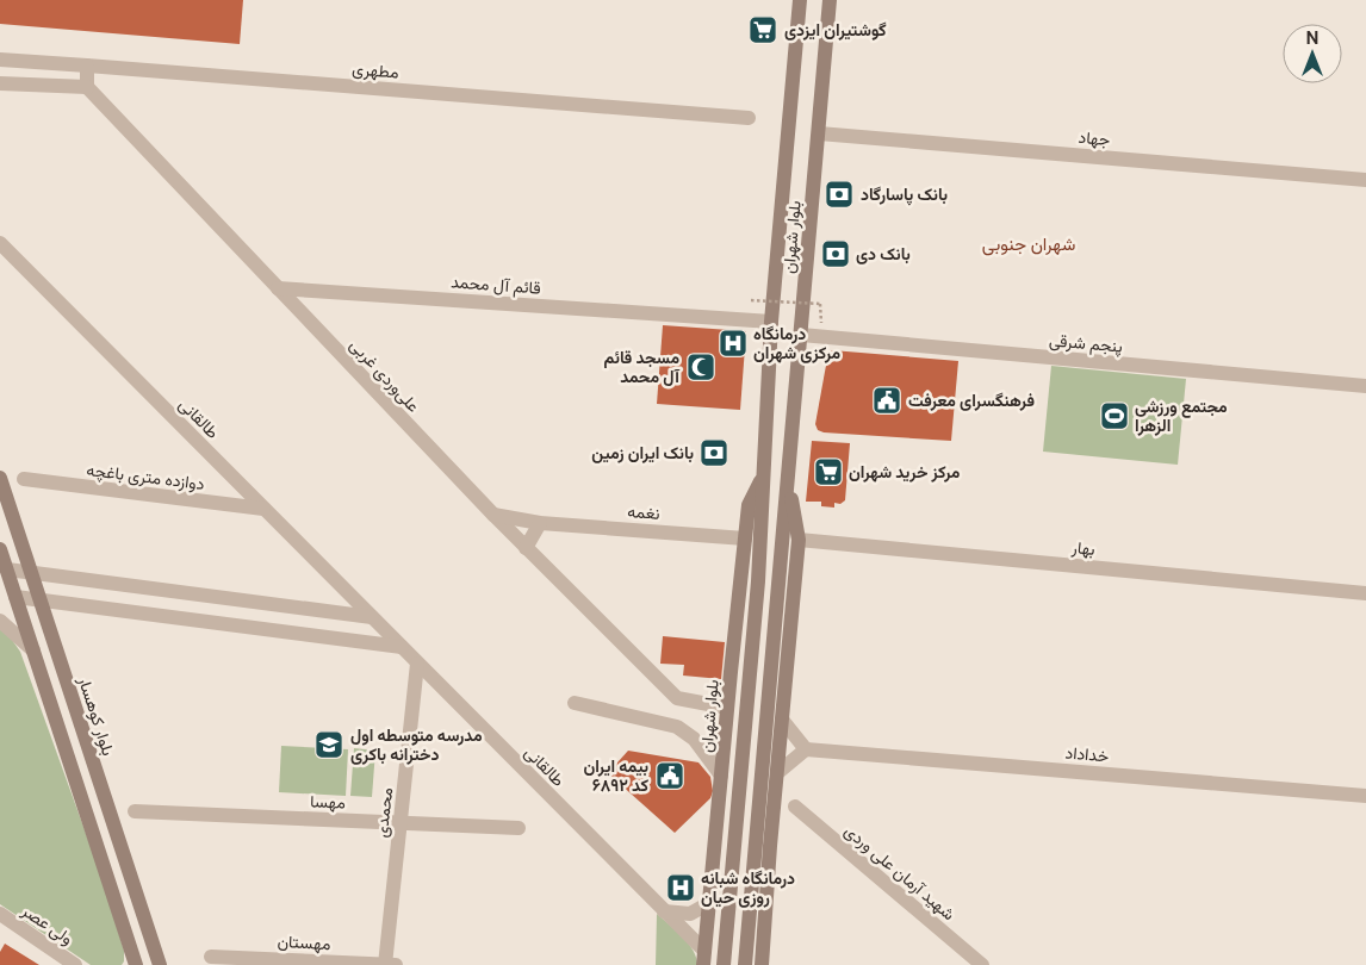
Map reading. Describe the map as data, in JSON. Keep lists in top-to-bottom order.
{
  "streets": {
    "main road": ["بلوار شهران", "بلوار کوهسار"],
    "street": [
      "مطهری",
      "جهاد",
      "قائم آل محمد",
      "پنجم شرقی",
      "علی‌وردی غربی",
      "طالقانی",
      "دوازده متری باغچه",
      "نغمه",
      "بهار",
      "خداداد",
      "مهسا",
      "محمدی",
      "شهید آرمان علی وردی",
      "ولی عصر",
      "مهستان"
    ]
  },
  "crossings": [
    ["جهاد", "بلوار شهران"],
    ["بلوار شهران", "قائم آل محمد"],
    ["بلوار شهران", "پنجم شرقی"],
    ["بلوار شهران", "طالقانی"],
    ["بلوار شهران", "نغمه"],
    ["بلوار شهران", "بهار"],
    ["قائم آل محمد", "علی‌وردی غربی"],
    ["علی‌وردی غربی", "نغمه"],
    ["طالقانی", "دوازده متری باغچه"],
    ["طالقانی", "محمدی"],
    ["مهسا", "محمدی"],
    ["محمدی", "مهستان"]
  ],
  "districts": ["شهران جنوبی"],
  "places": {
    "supermarket": ["گوشتیران ایزدی", "مرکز خرید شهران"],
    "bank": ["بانک پاسارگاد", "بانک دی", "بانک ایران زمین"],
    "hospital": ["درمانگاه مرکزی شهران", "درمانگاه شبانه روزی حیان"],
    "mosque": ["مسجد قائم آل محمد"],
    "public building": ["فرهنگسرای معرفت", "بیمه ایران کد ۶۸۹۲"],
    "sports": ["مجتمع ورزشی الزهرا"],
    "school or university": ["مدرسه متوسطه اول دخترانه باکری"]
  },
  "north": "top"
}
